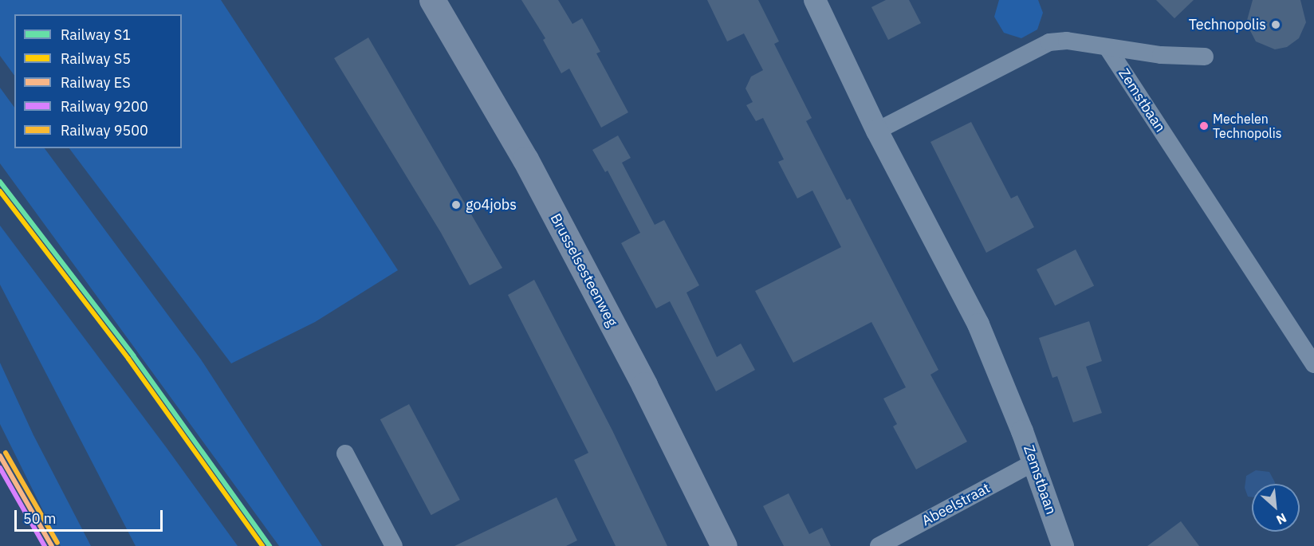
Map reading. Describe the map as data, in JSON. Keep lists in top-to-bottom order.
{
  "streets": {
    "main road": ["Brusselsesteenweg"],
    "street": ["Zemstbaan", "Abeelstraat"]
  },
  "crossings": [
    ["Zemstbaan", "Abeelstraat"]
  ],
  "places": ["Technopolis", "Mechelen Technopolis", "go4jobs"],
  "lines": [
    "rail line S1",
    "rail line S5",
    "rail line 9500",
    "rail line ES",
    "rail line 9200"
  ],
  "legend": [
    "Railway S1",
    "Railway S5",
    "Railway ES",
    "Railway 9200",
    "Railway 9500"
  ],
  "scale_bar": "50 m",
  "north": "bottom right"
}
